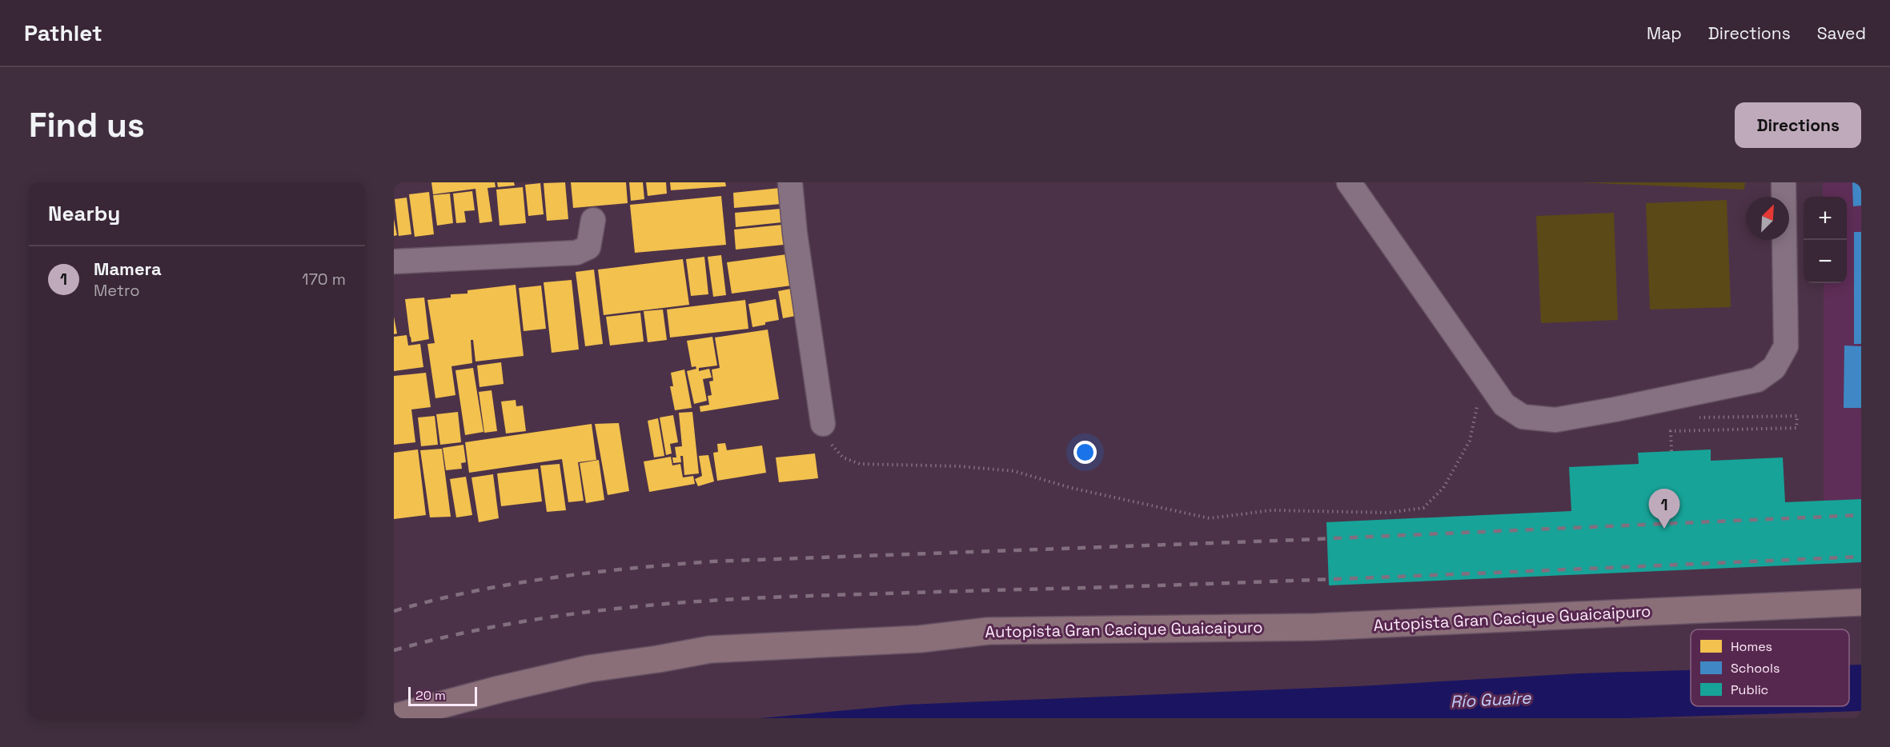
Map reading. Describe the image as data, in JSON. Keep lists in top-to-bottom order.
{
  "streets": {
    "highway": ["Autopista Gran Cacique Guaicaipuro"]
  },
  "water": ["Río Guaire"],
  "legend": ["Homes", "Schools", "Public"],
  "scale_bar": "20 m",
  "north": "top right",
  "page": {
    "header": "Pathlet",
    "nav": ["Map", "Directions", "Saved"],
    "buttons": "Directions",
    "title": "Find us",
    "heading": "Nearby",
    "map_buttons": ["+", "−"],
    "list": [
      {
        "mark": "1",
        "name": "Mamera",
        "note": "Metro",
        "value": "170 m"
      }
    ],
    "pins": "1",
    "scale": "20 m"
  }
}
